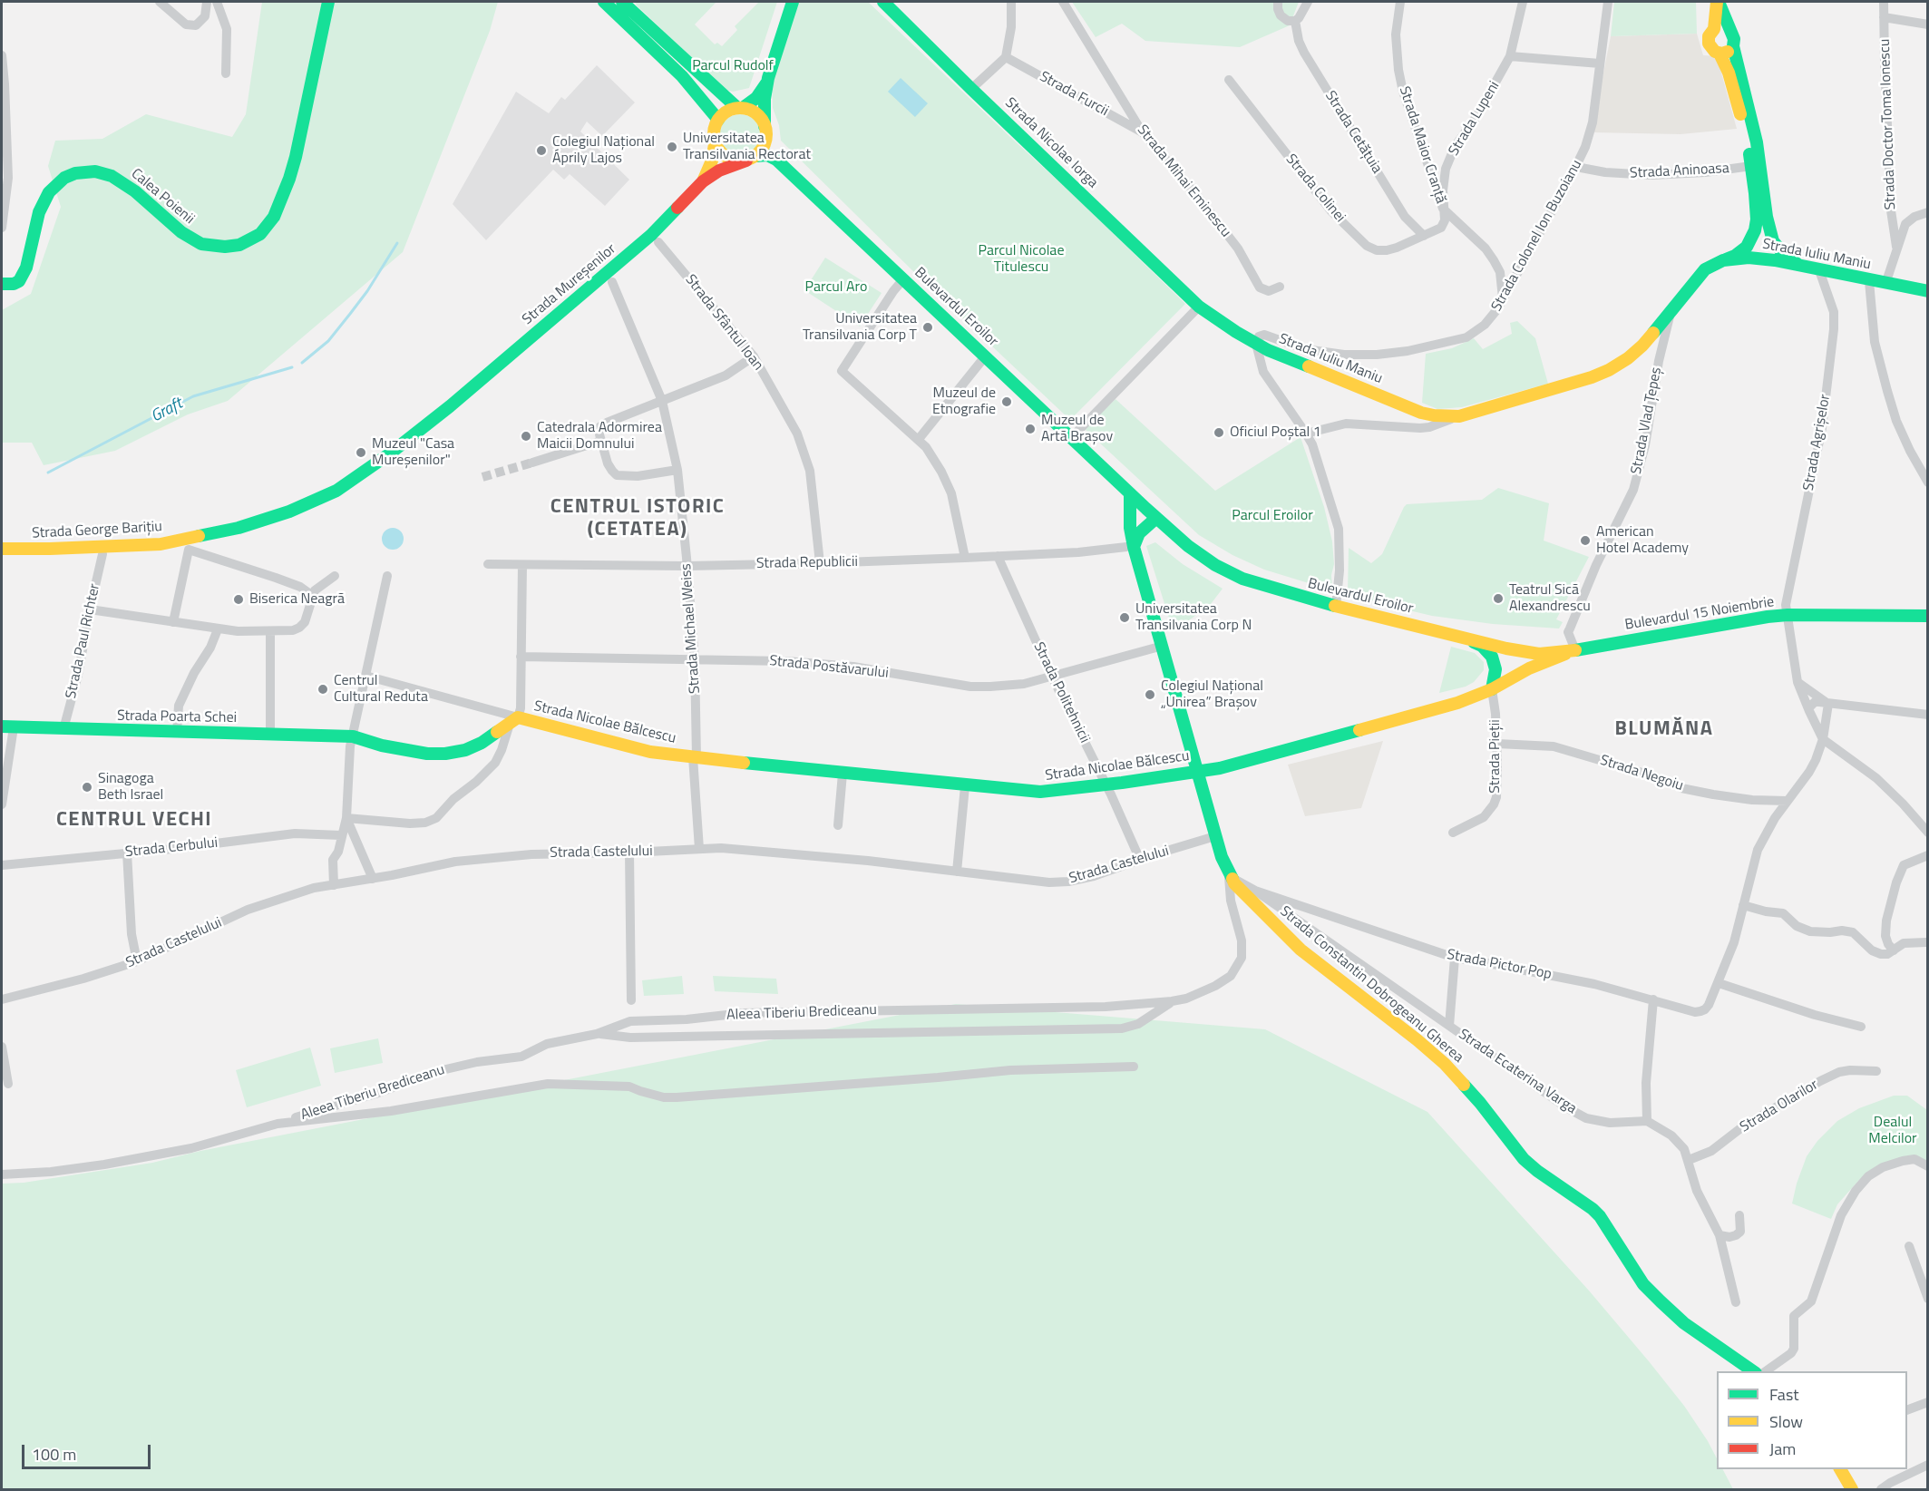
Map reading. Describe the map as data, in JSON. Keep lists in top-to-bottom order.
{
  "streets": {
    "street": [
      "Strada Furcii",
      "Strada Lupeni",
      "Strada Doctor Toma Ionescu",
      "Strada Cetățuia",
      "Strada Nicolae Iorga",
      "Strada Maior Cranță",
      "Strada Aninoasa",
      "Strada Mihai Eminescu",
      "Strada Colinei",
      "Calea Poienii",
      "Strada Colonel Ion Buzoianu",
      "Strada Iuliu Maniu",
      "Strada Mureșenilor",
      "Bulevardul Eroilor",
      "Strada Sfântul Ioan",
      "Strada Vlad Țepeș",
      "Strada Agrișelor",
      "Strada George Barițiu",
      "Strada Republicii",
      "Bulevardul 15 Noiembrie",
      "Strada Michael Weiss",
      "Strada Paul Richter",
      "Strada Postăvarului",
      "Strada Politehnicii",
      "Strada Poarta Schei",
      "Strada Nicolae Bălcescu",
      "Strada Pieții",
      "Strada Negoiu",
      "Strada Cerbului",
      "Strada Castelului",
      "Strada Pictor Pop",
      "Strada Constantin Dobrogeanu Gherea",
      "Aleea Tiberiu Brediceanu",
      "Strada Ecaterina Varga",
      "Strada Olarilor"
    ]
  },
  "crossings": [
    ["Strada Furcii", "Strada Mihai Eminescu"],
    ["Strada Lupeni", "Strada Cetățuia"],
    ["Strada Lupeni", "Strada Maior Cranță"],
    ["Strada Lupeni", "Strada Colinei"],
    ["Strada Cetățuia", "Strada Colinei"],
    ["Strada Nicolae Iorga", "Strada Iuliu Maniu"],
    ["Strada Maior Cranță", "Strada Colonel Ion Buzoianu"],
    ["Strada Aninoasa", "Strada Colonel Ion Buzoianu"],
    ["Strada Colonel Ion Buzoianu", "Strada Iuliu Maniu"],
    ["Strada Iuliu Maniu", "Strada Vlad Țepeș"],
    ["Strada Iuliu Maniu", "Strada Agrișelor"],
    ["Strada Mureșenilor", "Bulevardul Eroilor"],
    ["Strada Mureșenilor", "Strada George Barițiu"],
    ["Bulevardul Eroilor", "Strada Vlad Țepeș"],
    ["Bulevardul Eroilor", "Bulevardul 15 Noiembrie"],
    ["Bulevardul Eroilor", "Strada Nicolae Bălcescu"],
    ["Strada Sfântul Ioan", "Strada Republicii"],
    ["Strada Vlad Țepeș", "Bulevardul 15 Noiembrie"],
    ["Strada Vlad Țepeș", "Strada Nicolae Bălcescu"],
    ["Strada Agrișelor", "Bulevardul 15 Noiembrie"],
    ["Strada Republicii", "Strada Michael Weiss"],
    ["Strada Republicii", "Strada Politehnicii"],
    ["Bulevardul 15 Noiembrie", "Strada Nicolae Bălcescu"],
    ["Strada Michael Weiss", "Strada Postăvarului"],
    ["Strada Michael Weiss", "Strada Nicolae Bălcescu"],
    ["Strada Michael Weiss", "Strada Castelului"],
    ["Strada Paul Richter", "Strada Poarta Schei"],
    ["Strada Postăvarului", "Strada Politehnicii"],
    ["Strada Politehnicii", "Strada Nicolae Bălcescu"],
    ["Strada Politehnicii", "Strada Castelului"],
    ["Strada Poarta Schei", "Strada Nicolae Bălcescu"],
    ["Strada Nicolae Bălcescu", "Strada Pieții"],
    ["Strada Nicolae Bălcescu", "Strada Constantin Dobrogeanu Gherea"],
    ["Strada Pieții", "Strada Negoiu"],
    ["Strada Castelului", "Strada Constantin Dobrogeanu Gherea"],
    ["Strada Pictor Pop", "Strada Ecaterina Varga"],
    ["Strada Constantin Dobrogeanu Gherea", "Aleea Tiberiu Brediceanu"],
    ["Strada Constantin Dobrogeanu Gherea", "Strada Ecaterina Varga"],
    ["Aleea Tiberiu Brediceanu", "Strada Ecaterina Varga"]
  ],
  "districts": ["CENTRUL ISTORIC (CETATEA)", "BLUMĂNA", "CENTRUL VECHI"],
  "water": ["Graft"],
  "parks": [
    "Parcul Rudolf",
    "Parcul Nicolae Titulescu",
    "Parcul Aro",
    "Parcul Eroilor",
    "Dealul Melcilor"
  ],
  "places": [
    "Universitatea Transilvania Rectorat",
    "Colegiul Național Áprily Lajos",
    "Universitatea Transilvania Corp T",
    "Muzeul de Etnografie",
    "Muzeul de Artă Brașov",
    "Oficiul Poștal 1",
    "Catedrala Adormirea Maicii Domnului",
    "Muzeul \"Casa Mureșenilor\"",
    "American Hotel Academy",
    "Teatrul Sică Alexandrescu",
    "Biserica Neagră",
    "Universitatea Transilvania Corp N",
    "Centrul Cultural Reduta",
    "Colegiul Național „Unirea” Brașov",
    "Sinagoga Beth Israel"
  ],
  "legend": ["Fast", "Slow", "Jam"],
  "scale_bar": "100 m"
}
